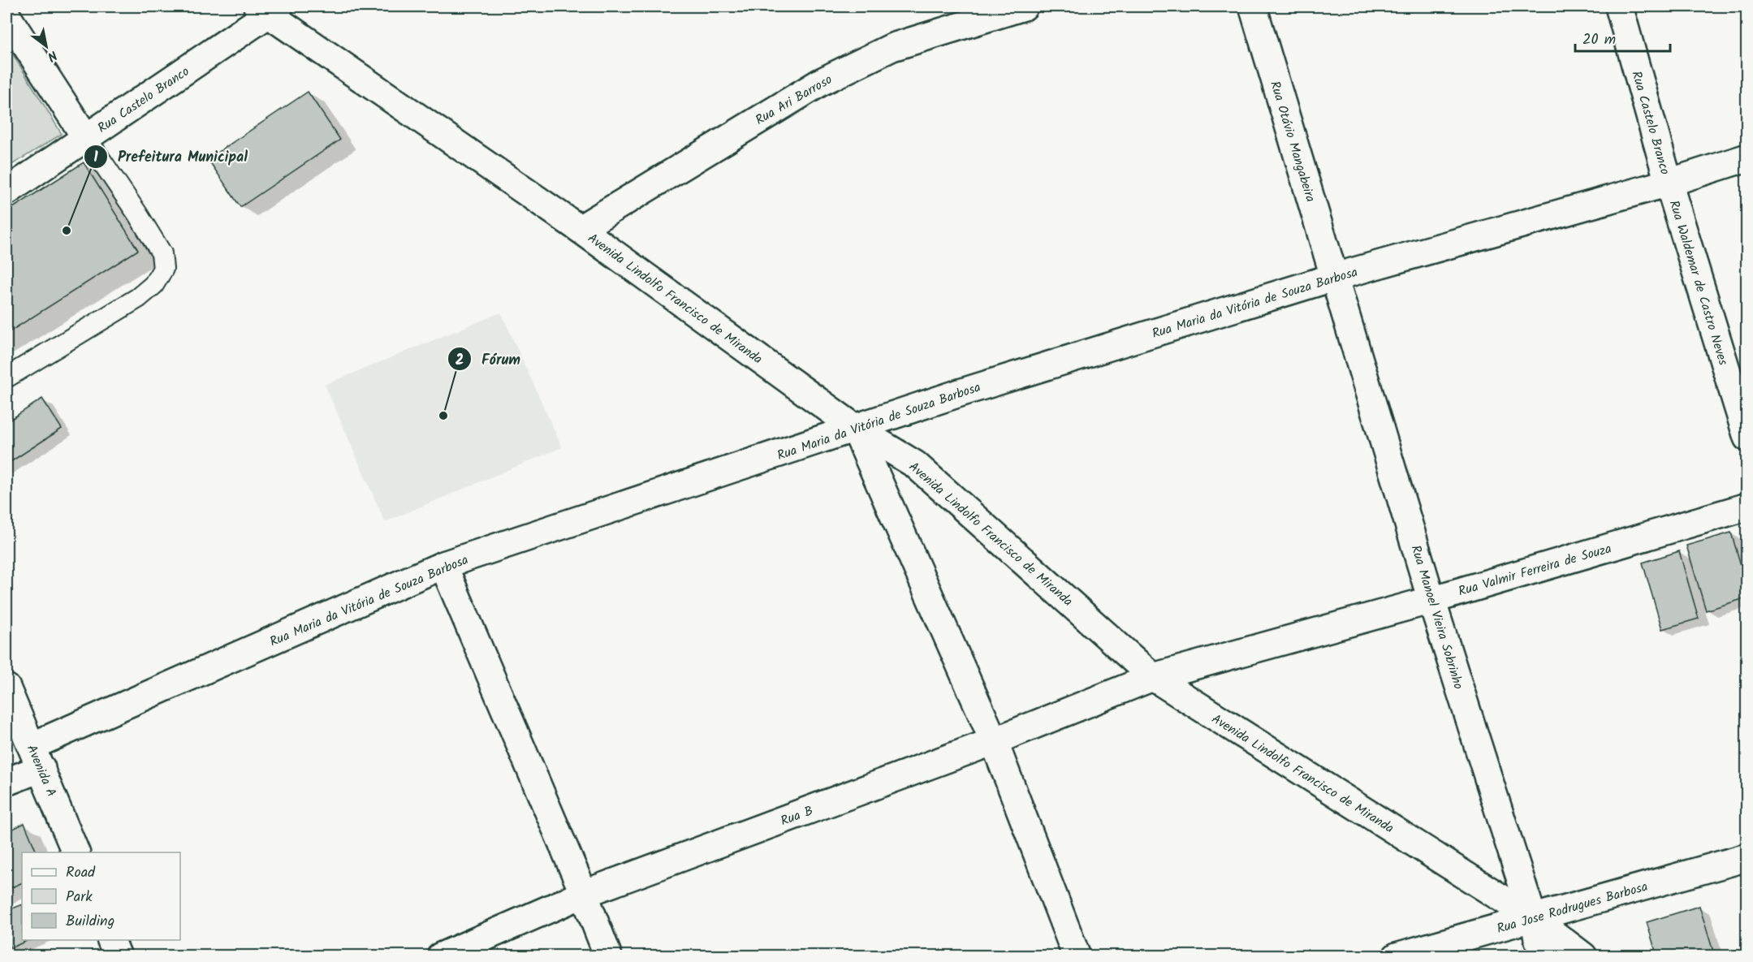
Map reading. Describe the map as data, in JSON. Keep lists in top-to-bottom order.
{
  "streets": {
    "street": [
      "Rua Castelo Branco",
      "Rua Ari Barroso",
      "Rua Otávio Mangabeira",
      "Rua Waldemar de Castro Neves",
      "Avenida Lindolfo Francisco de Miranda",
      "Rua Maria da Vitória de Souza Barbosa",
      "Rua Valmir Ferreira de Souza",
      "Rua Manoel Vieira Sobrinho",
      "Avenida A",
      "Rua B",
      "Rua Jose Rodrugues Barbosa"
    ]
  },
  "crossings": [
    ["Rua Castelo Branco", "Rua Waldemar de Castro Neves"],
    ["Rua Castelo Branco", "Avenida Lindolfo Francisco de Miranda"],
    ["Rua Castelo Branco", "Rua Maria da Vitória de Souza Barbosa"],
    ["Rua Ari Barroso", "Avenida Lindolfo Francisco de Miranda"],
    ["Rua Otávio Mangabeira", "Rua Maria da Vitória de Souza Barbosa"],
    ["Rua Otávio Mangabeira", "Rua Manoel Vieira Sobrinho"],
    ["Rua Waldemar de Castro Neves", "Rua Maria da Vitória de Souza Barbosa"],
    ["Avenida Lindolfo Francisco de Miranda", "Rua Maria da Vitória de Souza Barbosa"],
    ["Avenida Lindolfo Francisco de Miranda", "Rua Valmir Ferreira de Souza"],
    ["Avenida Lindolfo Francisco de Miranda", "Rua Manoel Vieira Sobrinho"],
    ["Avenida Lindolfo Francisco de Miranda", "Rua B"],
    ["Avenida Lindolfo Francisco de Miranda", "Rua Jose Rodrugues Barbosa"],
    ["Rua Maria da Vitória de Souza Barbosa", "Rua Manoel Vieira Sobrinho"],
    ["Rua Maria da Vitória de Souza Barbosa", "Avenida A"],
    ["Rua Valmir Ferreira de Souza", "Rua Manoel Vieira Sobrinho"],
    ["Rua Valmir Ferreira de Souza", "Rua B"],
    ["Rua Manoel Vieira Sobrinho", "Rua Jose Rodrugues Barbosa"]
  ],
  "places": ["Prefeitura Municipal", "Fórum"],
  "legend": ["Road", "Park", "Building"],
  "scale_bar": "20 m",
  "north": "bottom right"
}
